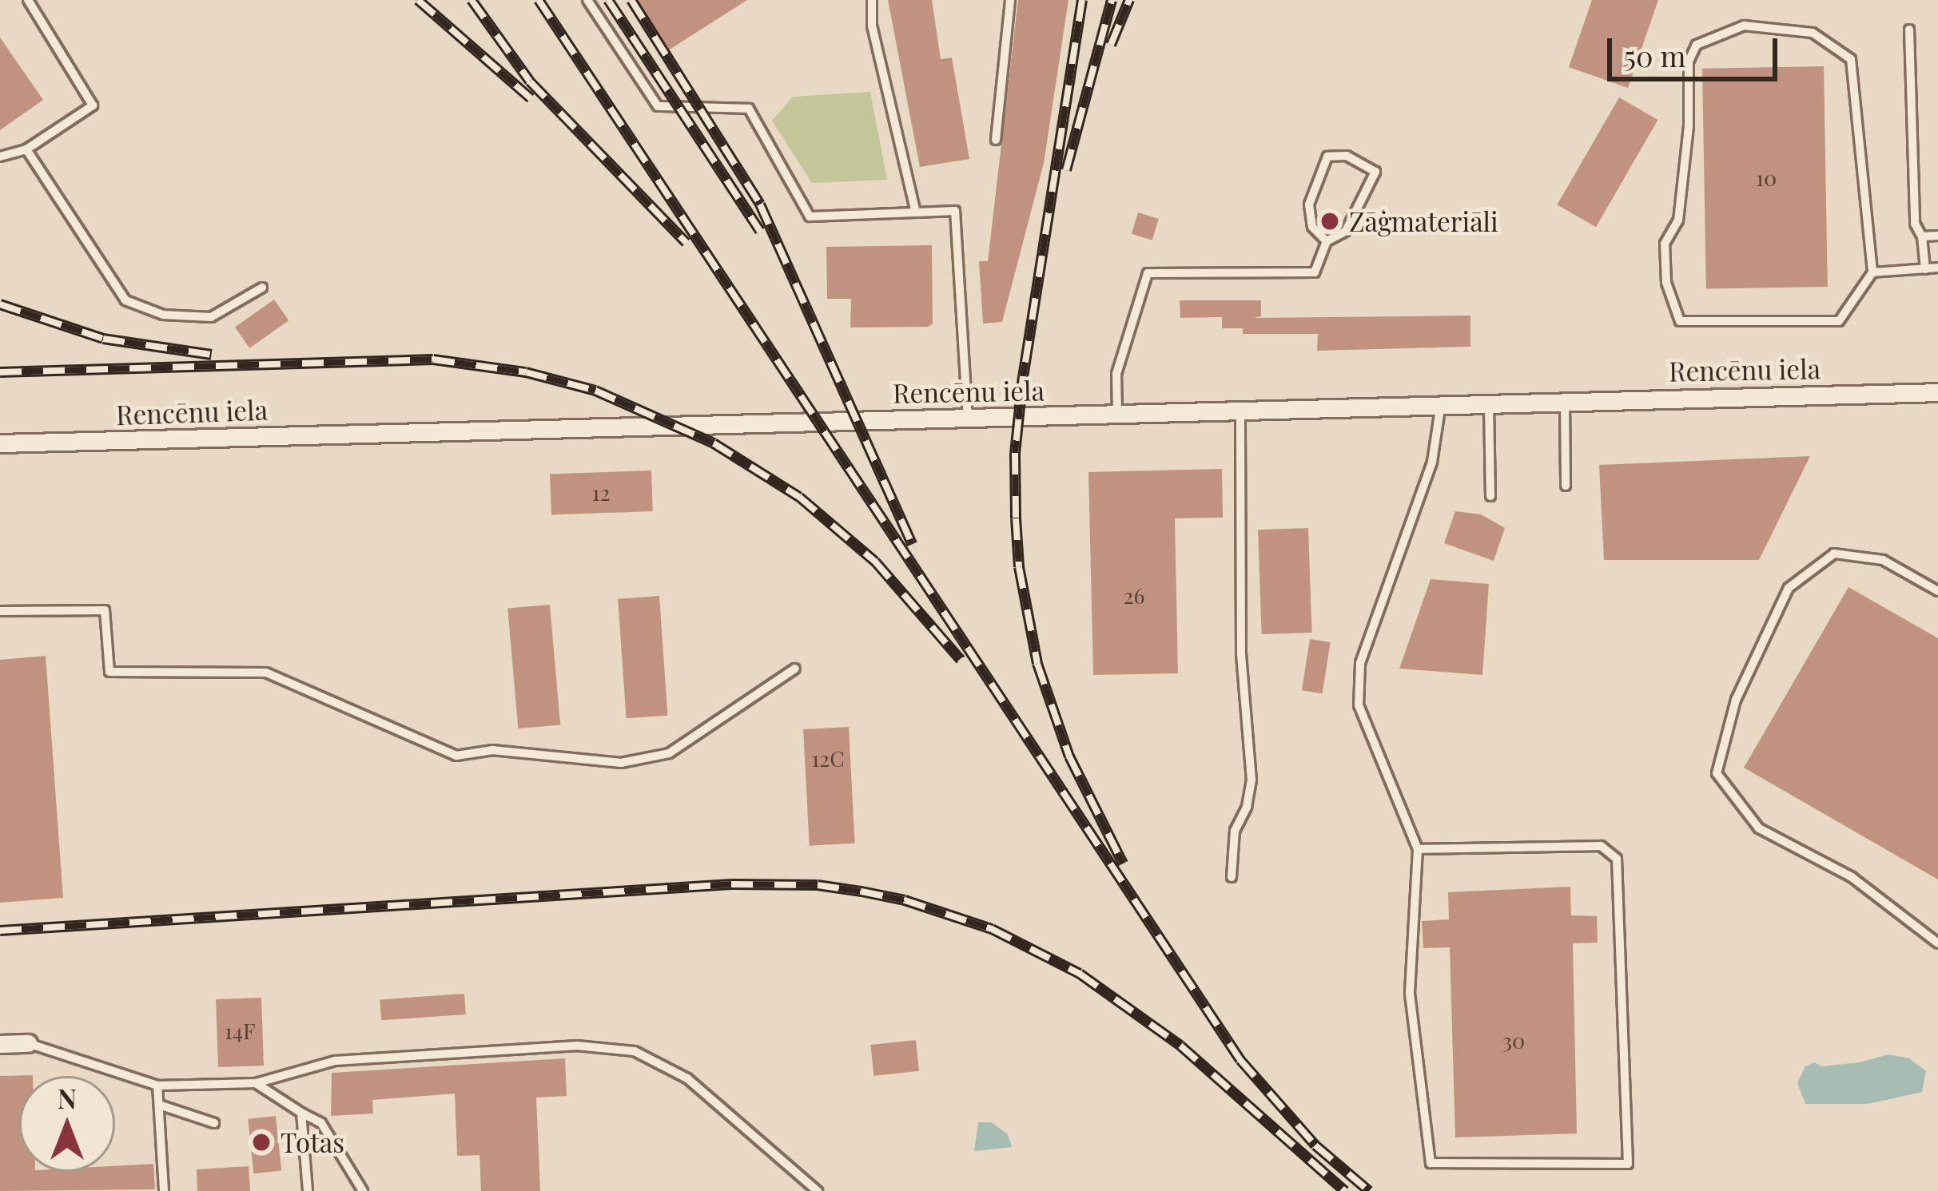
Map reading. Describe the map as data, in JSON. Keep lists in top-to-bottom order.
{
  "streets": {
    "street": ["Rencēnu iela"]
  },
  "places": ["Zāģmateriāli", "Totas"],
  "house_numbers": [
    "10",
    "12",
    "26",
    "12C",
    "14F",
    "30"
  ],
  "scale_bar": "50 m",
  "north": "top"
}
